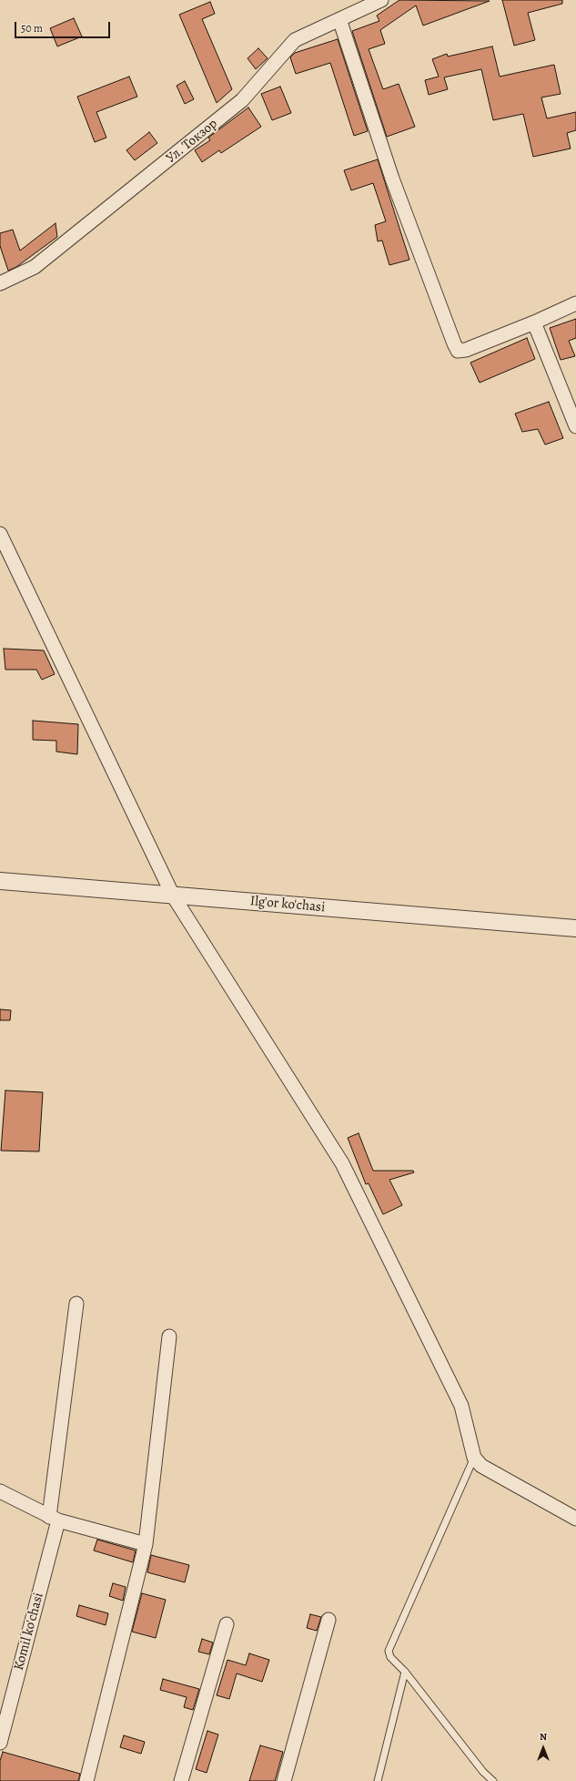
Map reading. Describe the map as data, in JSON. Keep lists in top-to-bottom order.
{
  "streets": {
    "street": ["Ул. Токзор", "Ilg'or ko'chasi", "Komil ko'chasi"]
  },
  "scale_bar": "50 m",
  "north": "top"
}
